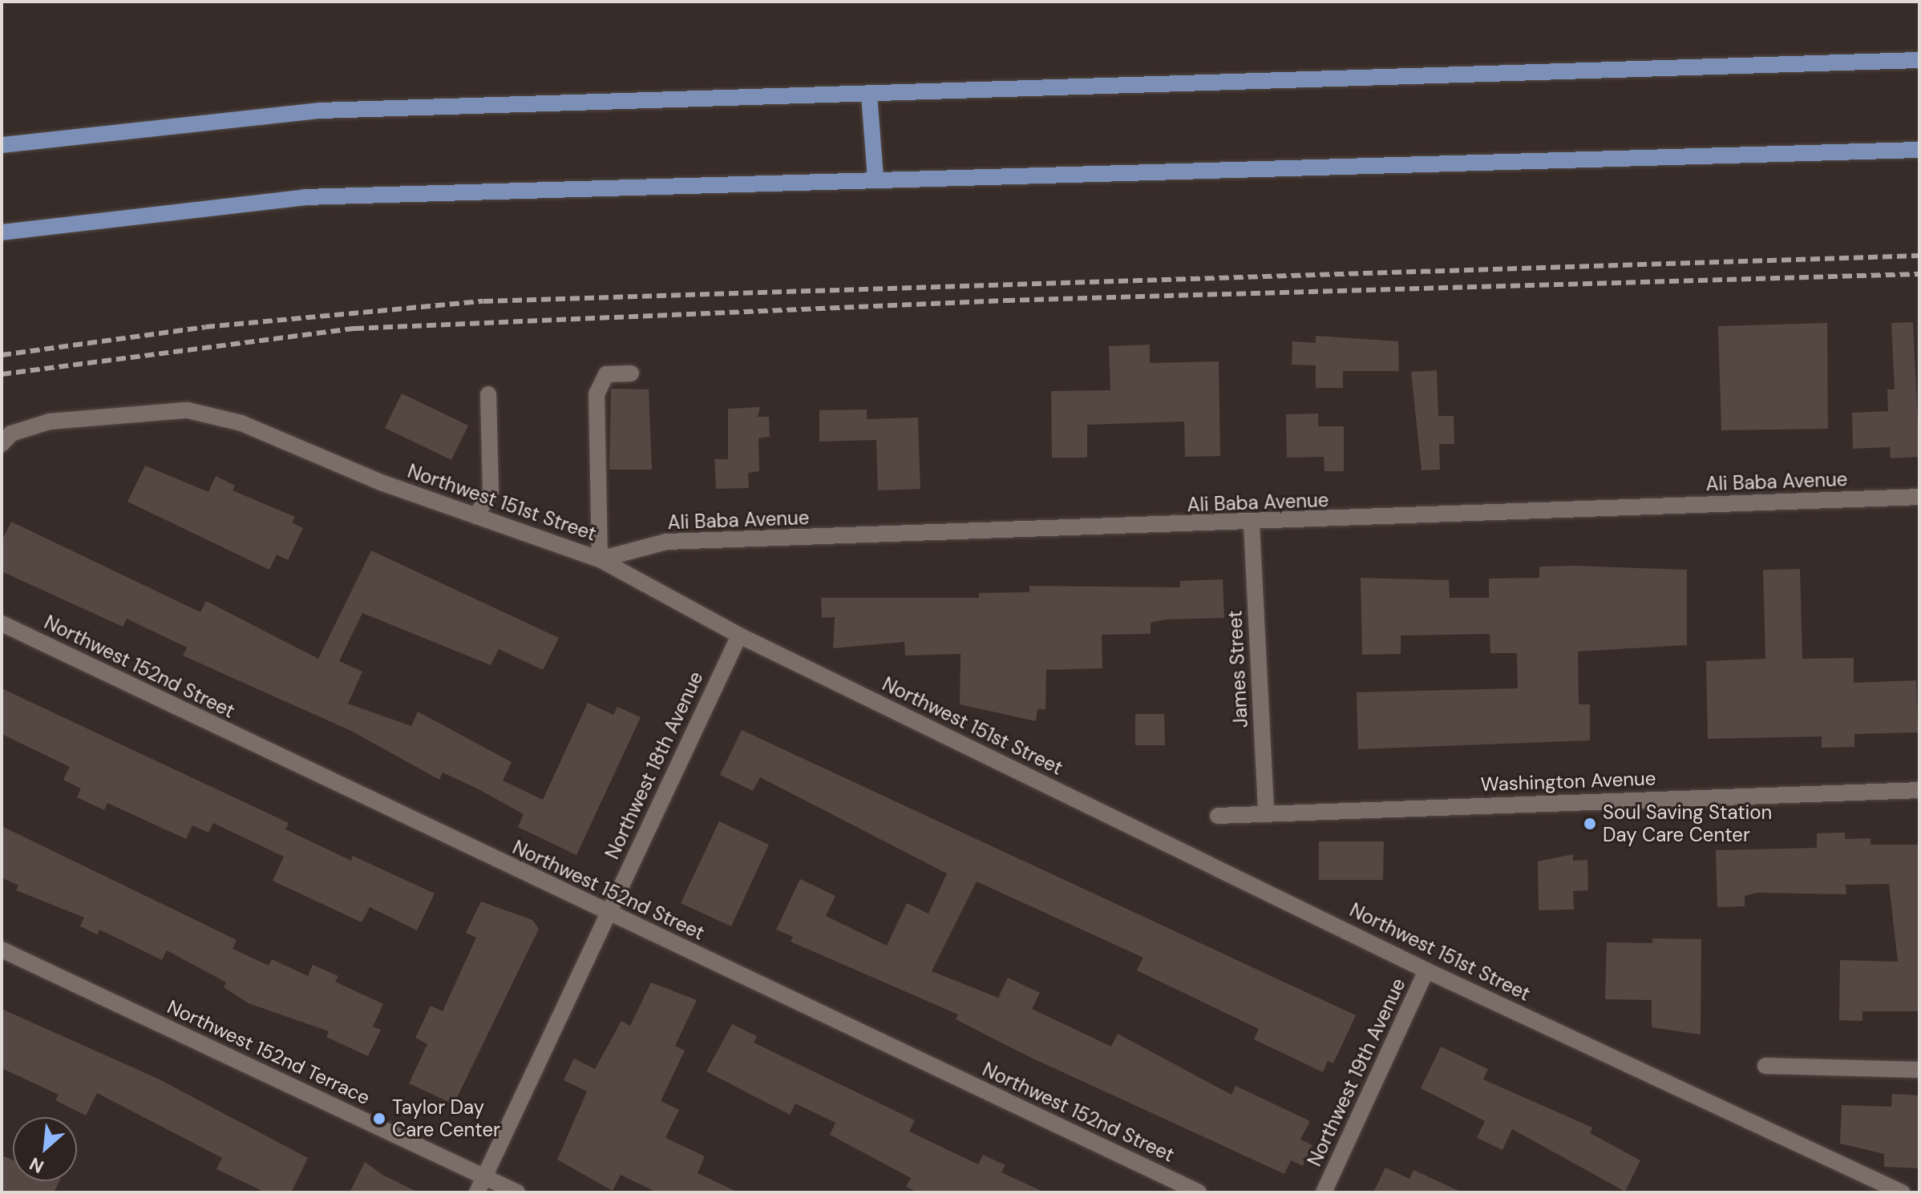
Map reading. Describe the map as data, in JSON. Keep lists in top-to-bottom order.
{
  "streets": {
    "street": [
      "Ali Baba Avenue",
      "Northwest 151st Street",
      "Northwest 152nd Street",
      "James Street",
      "Northwest 18th Avenue",
      "Washington Avenue",
      "Northwest 152nd Terrace",
      "Northwest 19th Avenue"
    ]
  },
  "crossings": [
    ["Ali Baba Avenue", "Northwest 151st Street"],
    ["Ali Baba Avenue", "James Street"],
    ["Northwest 151st Street", "Northwest 18th Avenue"],
    ["Northwest 151st Street", "Northwest 19th Avenue"],
    ["Northwest 152nd Street", "Northwest 18th Avenue"],
    ["James Street", "Washington Avenue"],
    ["Northwest 18th Avenue", "Northwest 152nd Terrace"]
  ],
  "places": ["Soul Saving Station Day Care Center", "Taylor Day Care Center"],
  "north": "bottom left"
}
